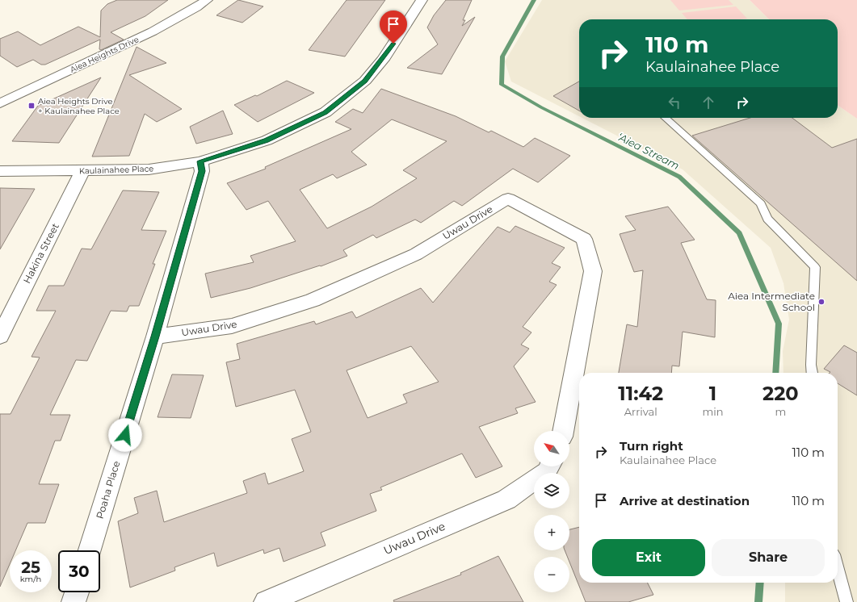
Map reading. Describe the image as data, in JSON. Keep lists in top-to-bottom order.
{
  "streets": {
    "street": [
      "Aiea Heights Drive",
      "Kaulainahee Place",
      "Uwau Drive",
      "Hakina Street",
      "Poaha Place"
    ]
  },
  "crossings": [
    ["Kaulainahee Place", "Hakina Street"],
    ["Kaulainahee Place", "Poaha Place"],
    ["Uwau Drive", "Poaha Place"]
  ],
  "water": ["ʻAiea Stream"],
  "places": {
    "transit": ["Aiea Heights Drive + Kaulainahee Place"],
    "other": ["Aiea Intermediate School"]
  },
  "north": "top left",
  "page": {
    "turn": ["110 m", "Kaulainahee Place"],
    "eta": [
      "11:42",
      "Arrival",
      "1",
      "min",
      "220",
      "m"
    ],
    "list": [
      {
        "name": "Turn right",
        "note": "Kaulainahee Place",
        "value": "110 m"
      },
      {
        "name": "Arrive at destination",
        "value": "110 m"
      }
    ],
    "map_buttons": ["+", "−"],
    "buttons": ["Exit", "Share"],
    "speed": "25 km/h",
    "limit": "30"
  }
}
